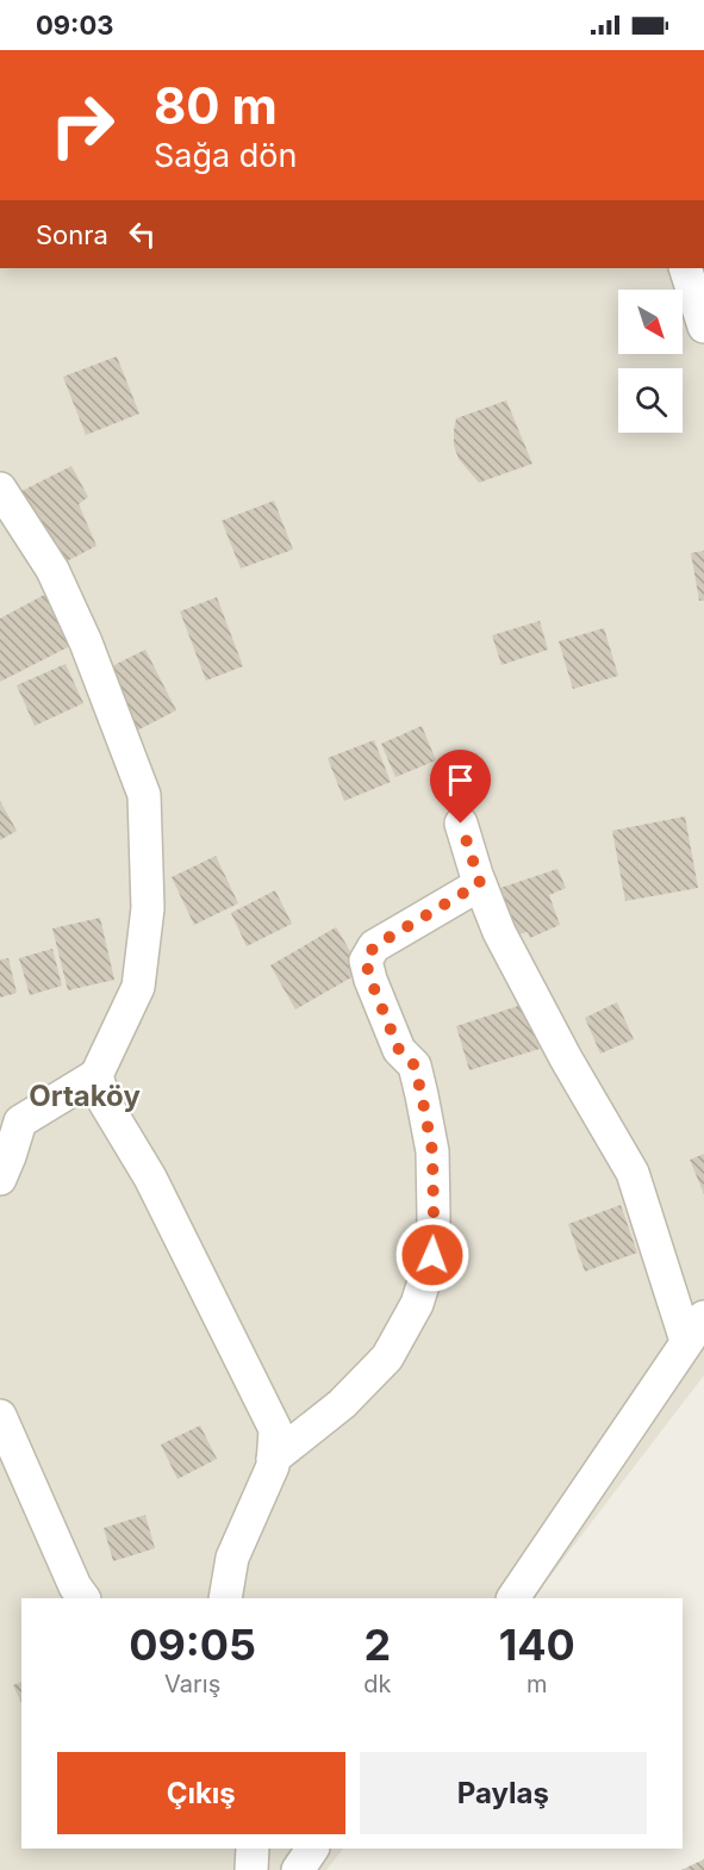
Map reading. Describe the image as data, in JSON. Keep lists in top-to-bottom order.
{
  "districts": ["Ortaköy"],
  "north": "bottom right",
  "page": {
    "status": "09:03",
    "turn": ["80 m", "Sağa dön"],
    "then": "Sonra",
    "eta": [
      "09:05",
      "Varış",
      "2",
      "dk",
      "140",
      "m"
    ],
    "buttons": ["Çıkış", "Paylaş"]
  }
}
